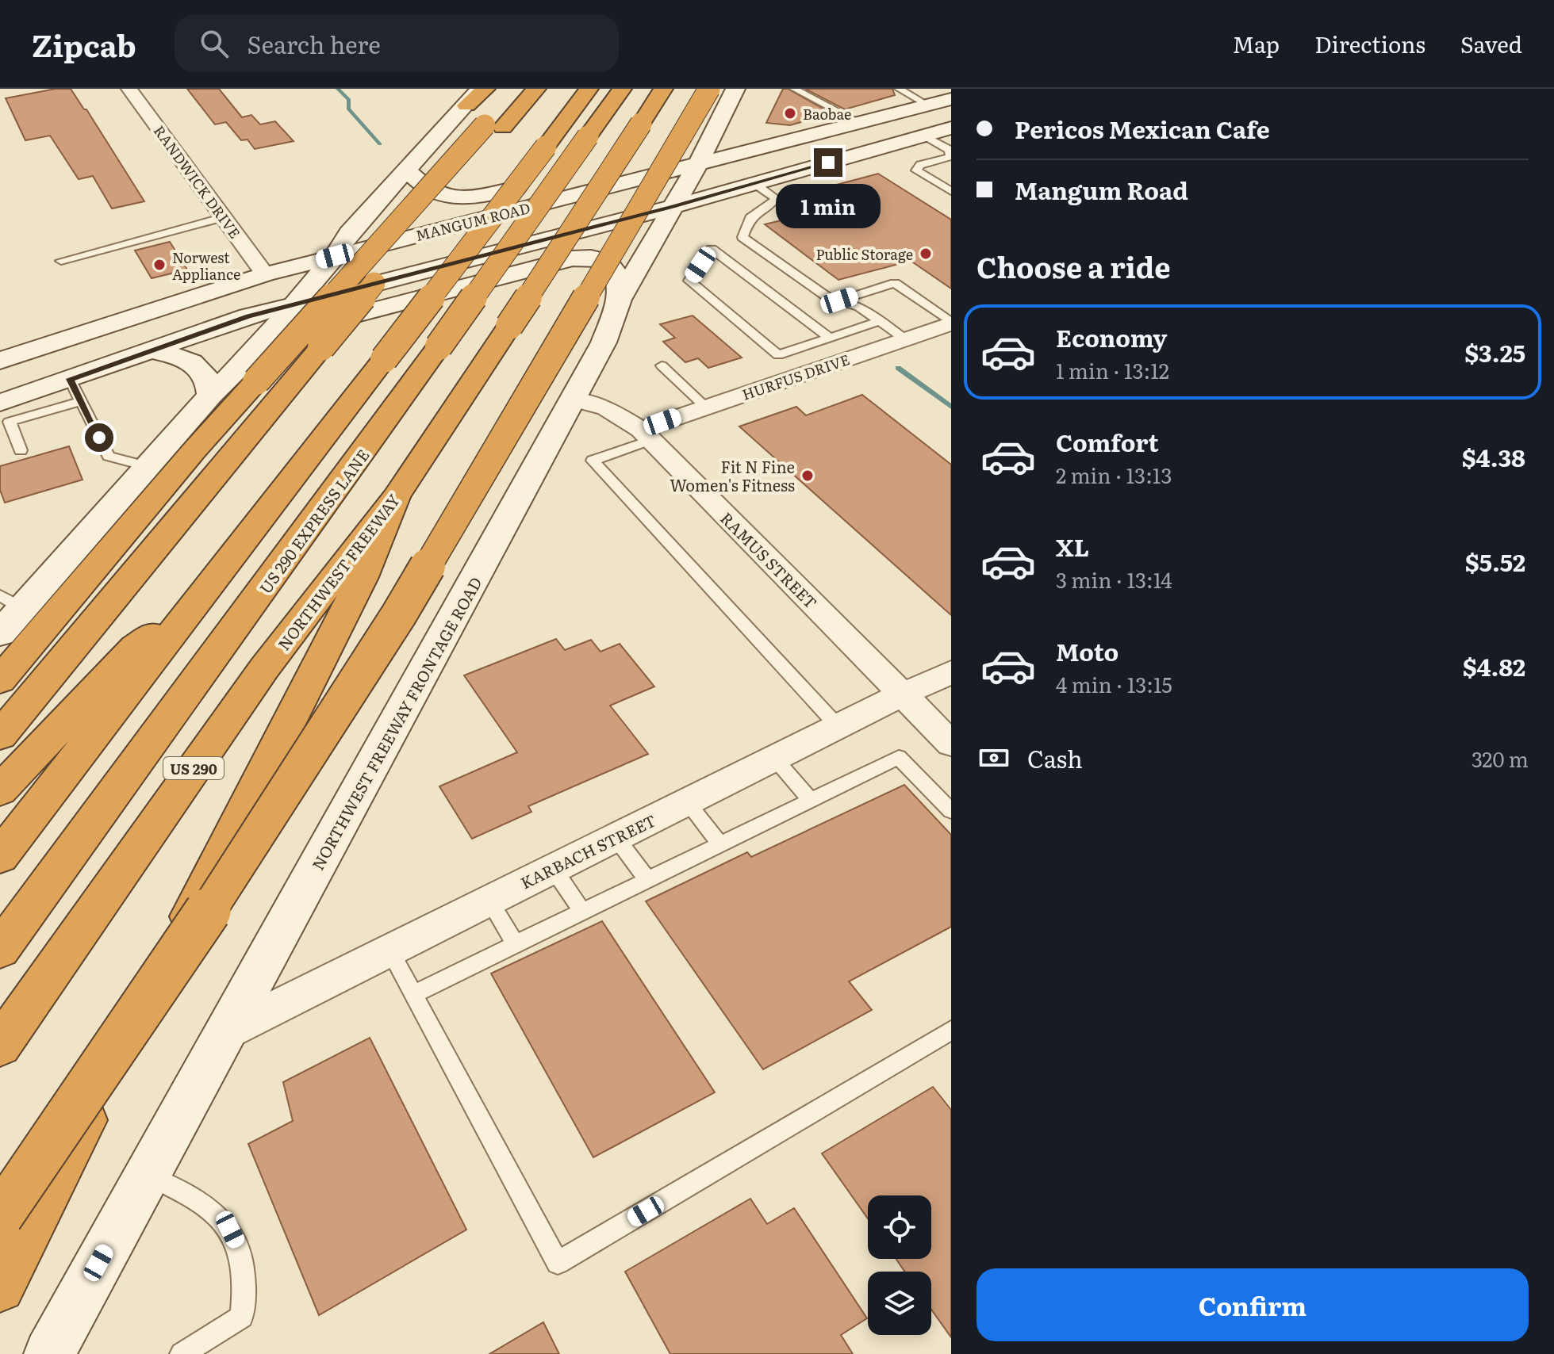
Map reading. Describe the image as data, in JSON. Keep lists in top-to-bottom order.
{
  "streets": {
    "highway": ["US 290 EXPRESS LANE", "NORTHWEST FREEWAY", "US 290"],
    "main road": ["MANGUM ROAD", "NORTHWEST FREEWAY FRONTAGE ROAD"],
    "street": [
      "RANDWICK DRIVE",
      "HURFUS DRIVE",
      "RAMUS STREET",
      "KARBACH STREET"
    ]
  },
  "crossings": [
    ["RANDWICK DRIVE", "MANGUM ROAD"],
    ["MANGUM ROAD", "NORTHWEST FREEWAY FRONTAGE ROAD"],
    ["HURFUS DRIVE", "RAMUS STREET"],
    ["RAMUS STREET", "NORTHWEST FREEWAY FRONTAGE ROAD"],
    ["RAMUS STREET", "KARBACH STREET"],
    ["NORTHWEST FREEWAY FRONTAGE ROAD", "KARBACH STREET"]
  ],
  "places": [
    "Baobae",
    "Public Storage",
    "Norwest Appliance",
    "Fit N Fine Women's Fitness"
  ],
  "page": {
    "header": "Zipcab",
    "search": "Search here",
    "nav": ["Map", "Directions", "Saved"],
    "banner": ["Pericos Mexican Cafe", "Mangum Road"],
    "bubble": "1 min",
    "heading": "Choose a ride",
    "list": [
      {
        "name": "Economy",
        "note": "1 min · 13:12",
        "value": "$3.25"
      },
      {
        "name": "Comfort",
        "note": "2 min · 13:13",
        "value": "$4.38"
      },
      {
        "name": "XL",
        "note": "3 min · 13:14",
        "value": "$5.52"
      },
      {
        "name": "Moto",
        "note": "4 min · 13:15",
        "value": "$4.82"
      }
    ],
    "pay": ["Cash", "320 m"],
    "buttons": "Confirm"
  }
}
